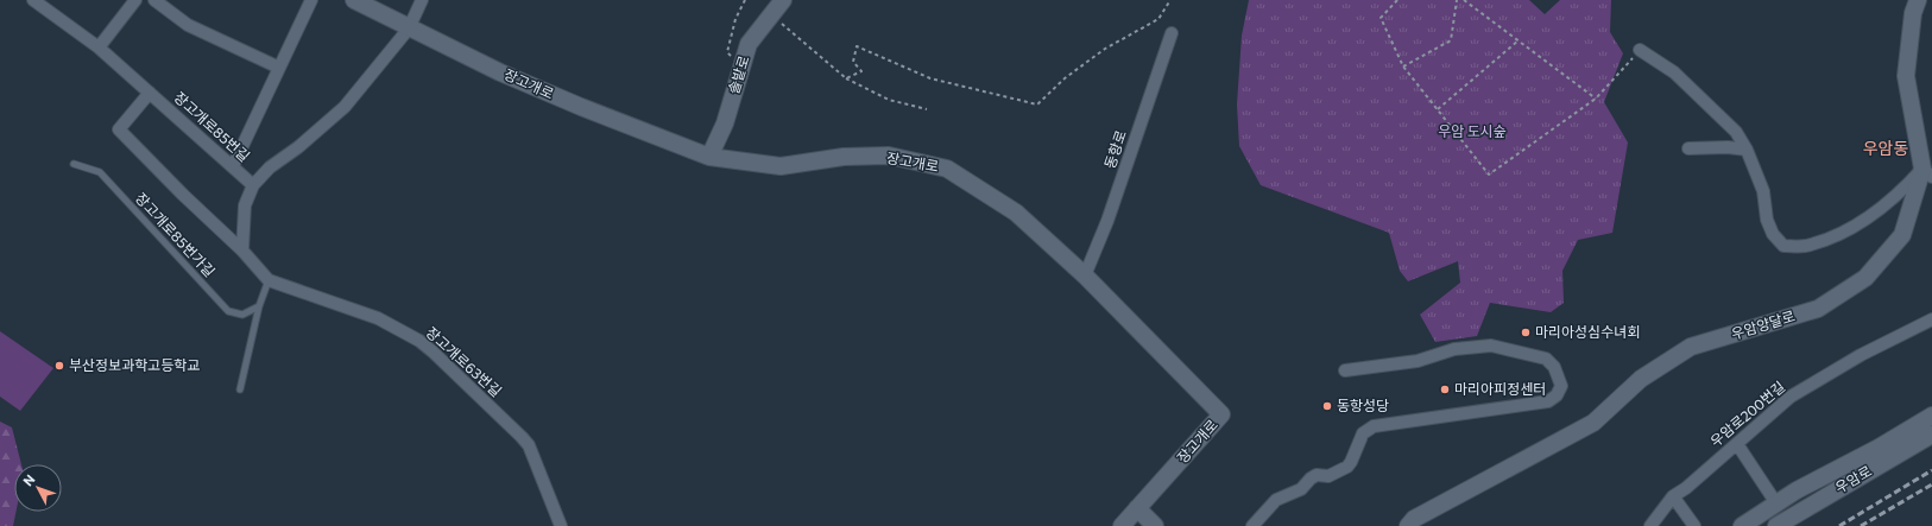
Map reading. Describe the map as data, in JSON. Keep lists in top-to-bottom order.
{
  "streets": {
    "street": [
      "솔밭로",
      "장고개로",
      "장고개로85번길",
      "동항로",
      "우암양달로",
      "장고개로63번길",
      "우암로200번길",
      "우암로"
    ],
    "lane": ["장고개로85번가길"]
  },
  "crossings": [
    ["솔밭로", "장고개로"],
    ["장고개로", "동항로"],
    ["장고개로85번길", "장고개로63번길"]
  ],
  "districts": ["우암동"],
  "parks": ["우암 도시숲"],
  "places": [
    "마리아성심수녀회",
    "부산정보과학고등학교",
    "마리아피정센터",
    "동항성당"
  ],
  "north": "top left"
}
